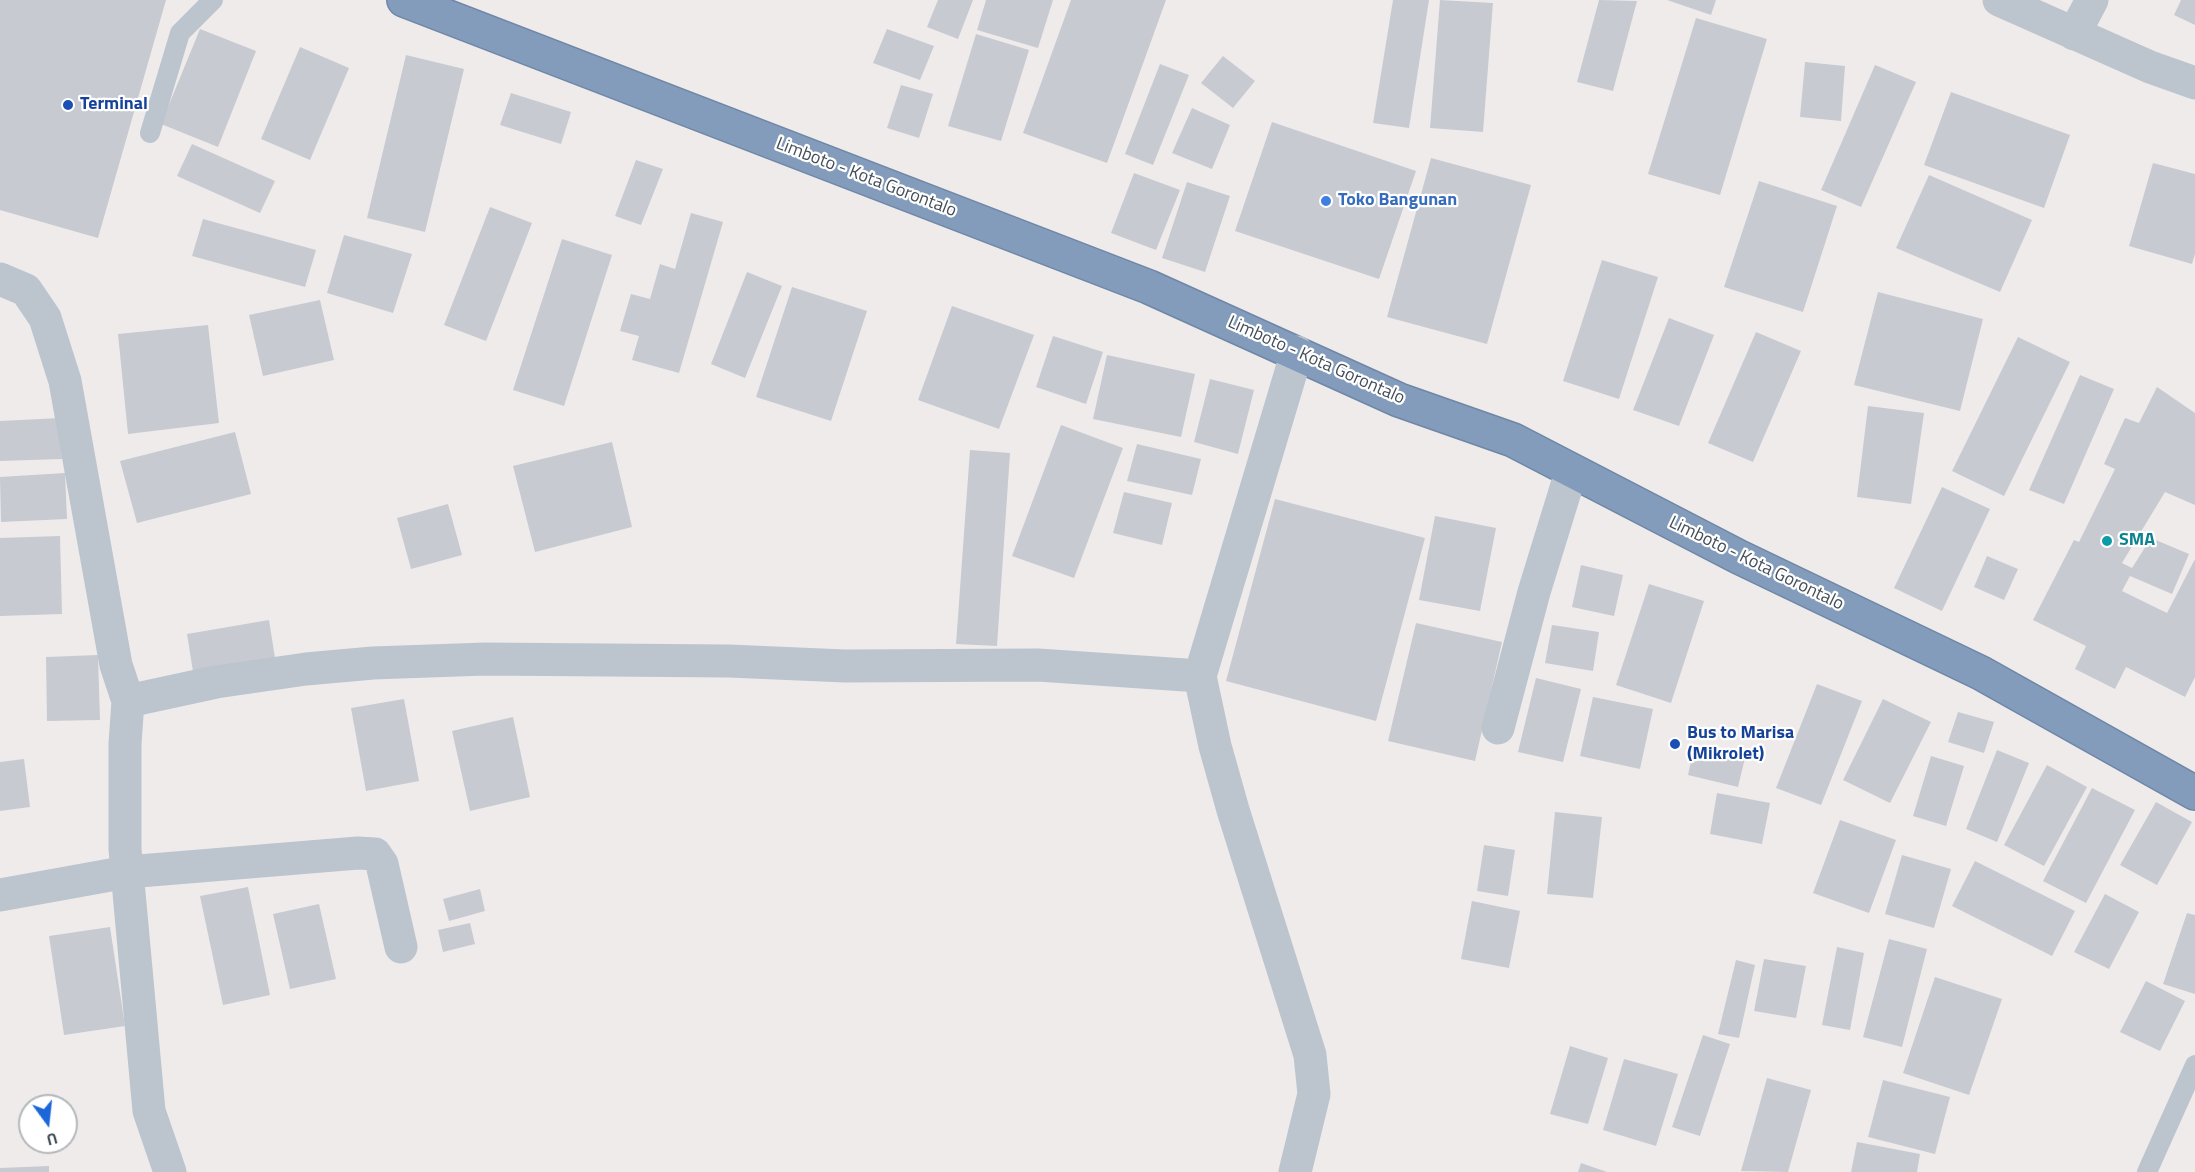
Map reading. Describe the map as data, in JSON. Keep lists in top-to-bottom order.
{
  "streets": {
    "highway": ["Limboto - Kota Gorontalo"]
  },
  "places": [
    "Terminal",
    "Toko Bangunan",
    "SMA",
    "Bus to Marisa (Mikrolet)"
  ],
  "north": "bottom"
}
